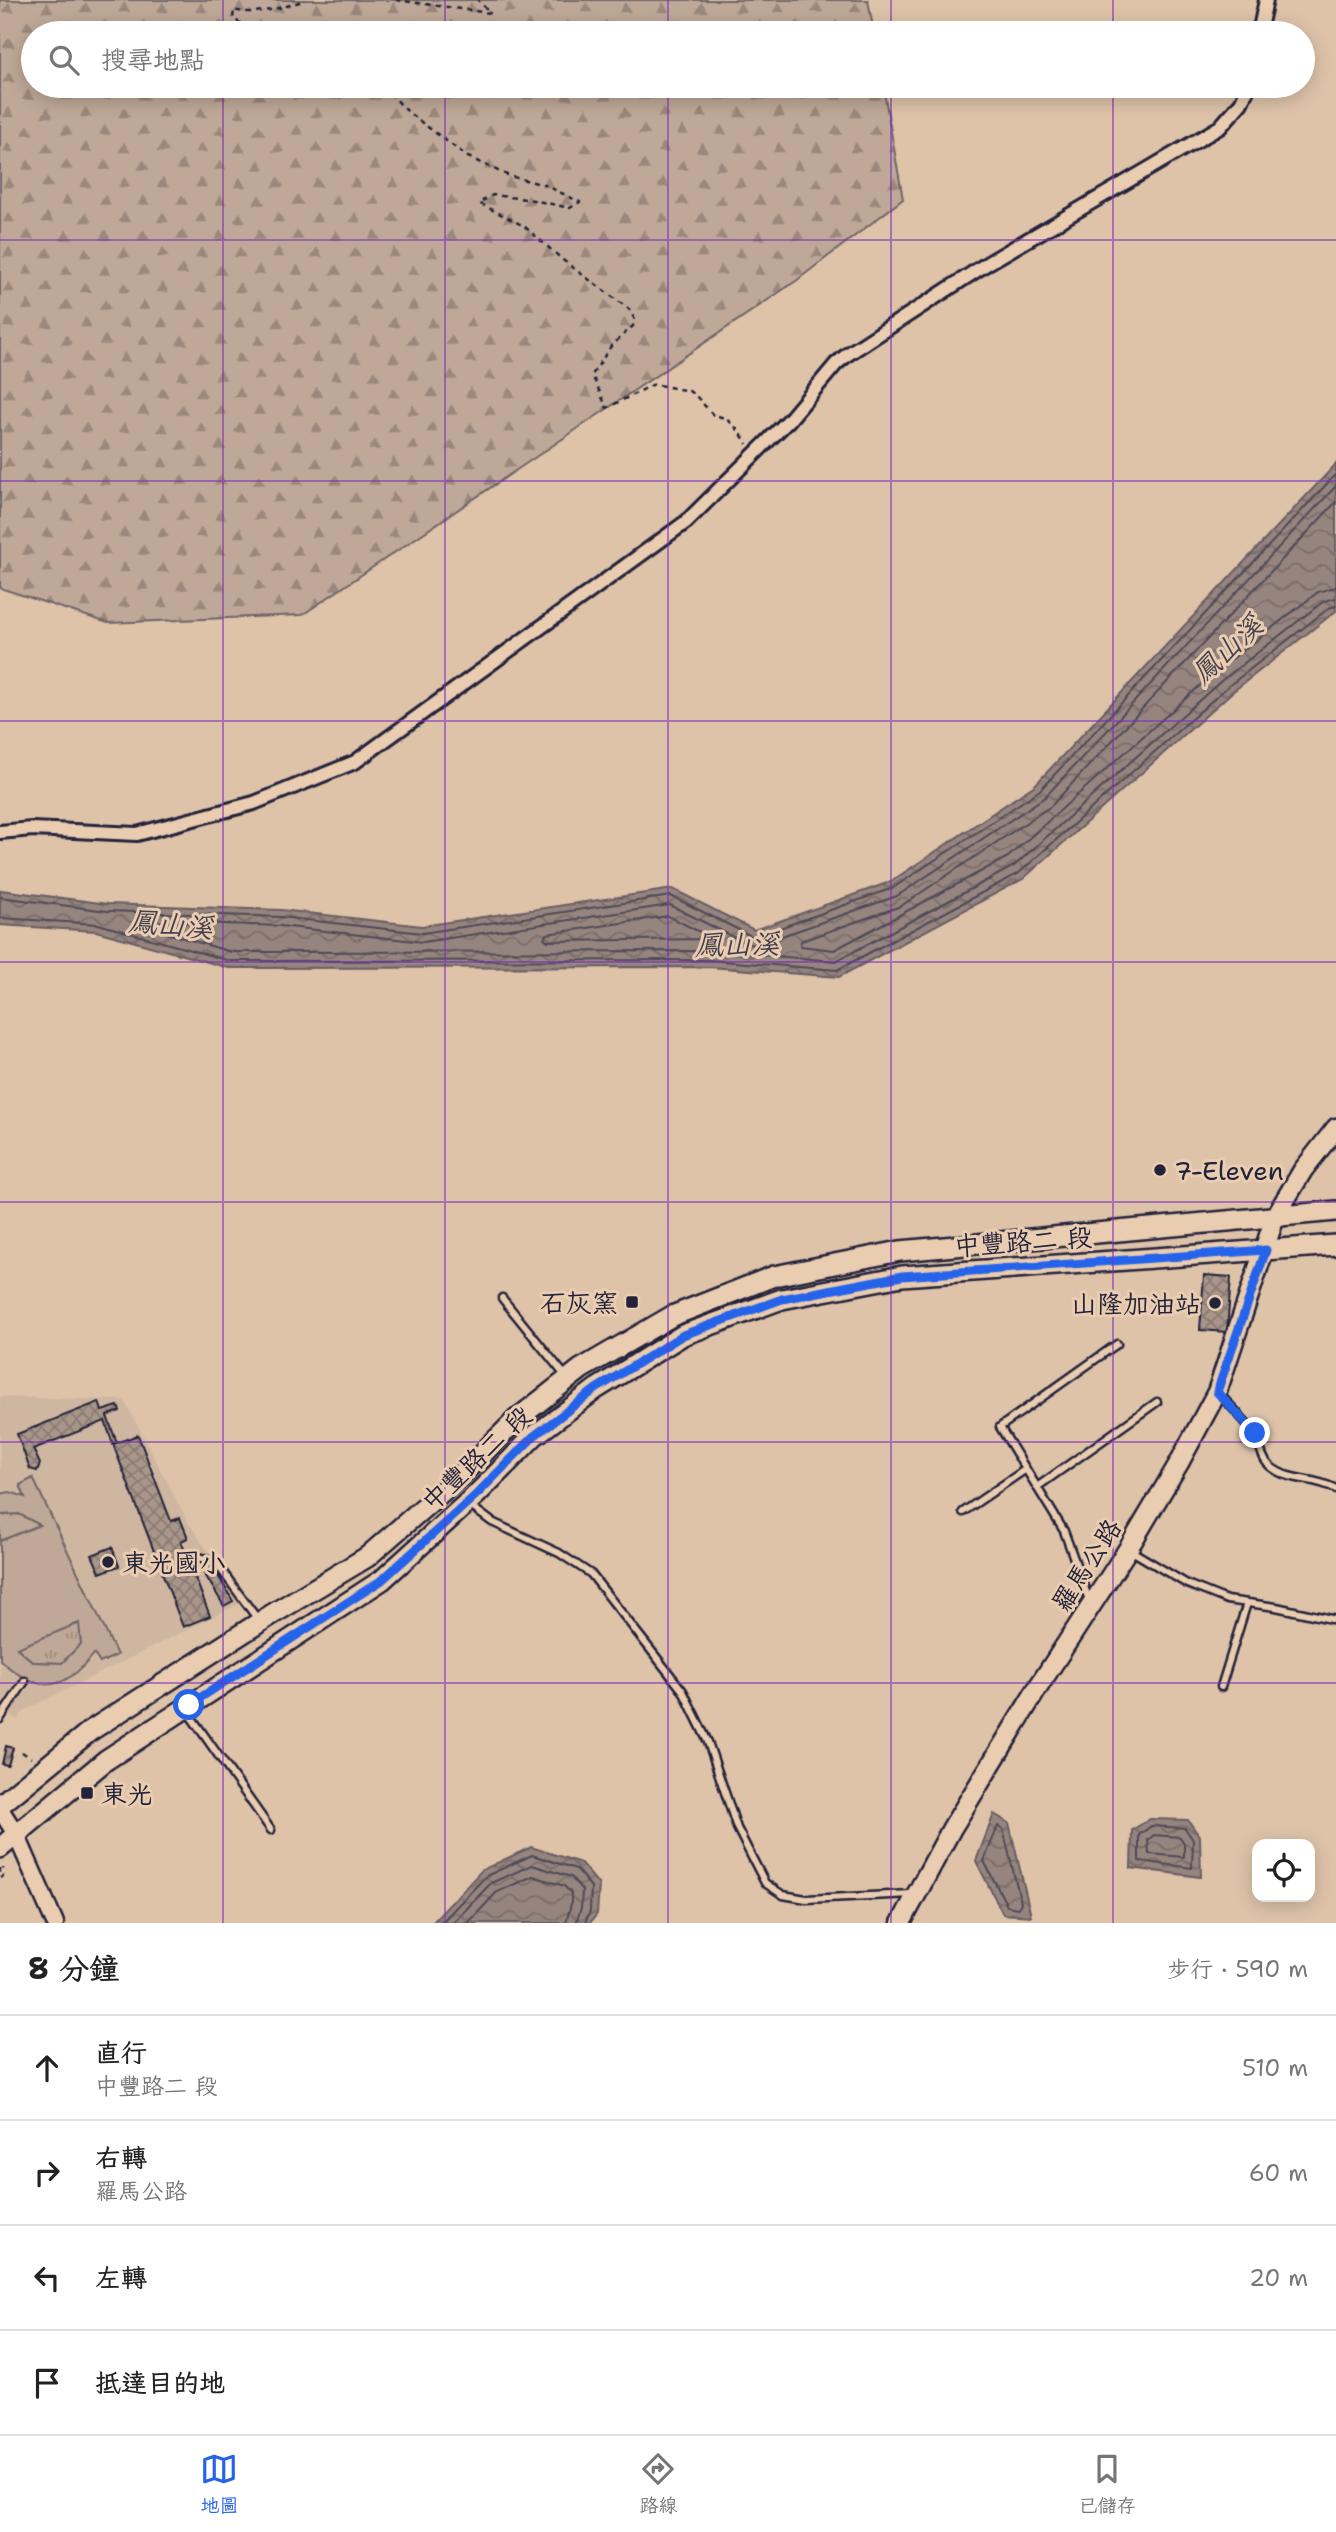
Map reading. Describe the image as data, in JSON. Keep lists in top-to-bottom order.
{
  "streets": {
    "main road": ["中豐路二 段", "羅馬公路"]
  },
  "crossings": [
    ["中豐路二 段", "羅馬公路"]
  ],
  "water": ["鳳山溪"],
  "places": {
    "other": ["7-Eleven", "山隆加油站", "東光國小"],
    "transit": ["石灰窯", "東光"]
  },
  "page": {
    "search": "搜尋地點",
    "heading": ["8 分鐘", "步行 · 590 m"],
    "list": [
      ["直行", "中豐路二 段", "510 m"],
      ["右轉", "羅馬公路", "60 m"],
      ["左轉", "20 m"],
      "抵達目的地"
    ],
    "nav": ["地圖", "路線", "已儲存"]
  }
}
